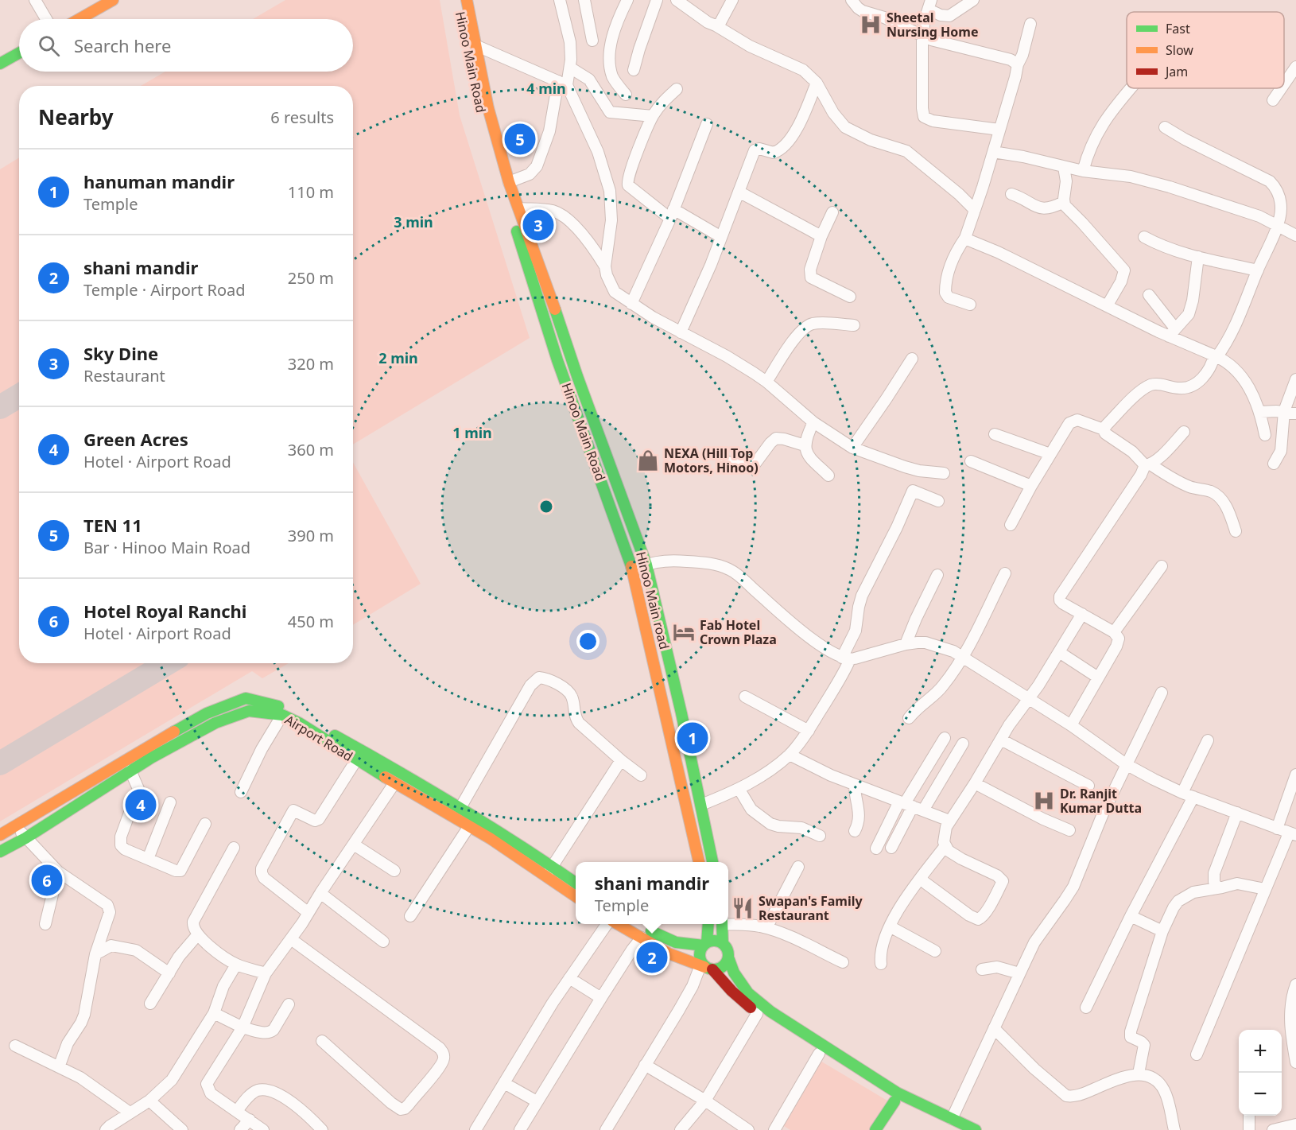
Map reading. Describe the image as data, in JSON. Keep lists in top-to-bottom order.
{
  "streets": {
    "main road": ["Hinoo Main Road", "Hinoo Main road", "Airport Road"]
  },
  "places": {
    "hospital": ["Sheetal Nursing Home", "Dr. Ranjit Kumar Dutta"],
    "shop": ["NEXA (Hill Top Motors, Hinoo)"],
    "hotel": ["Fab Hotel Crown Plaza"],
    "restaurant": ["Swapan's Family Restaurant"]
  },
  "legend": ["Fast", "Slow", "Jam"],
  "page": {
    "search": "Search here",
    "heading": ["Nearby", "6 results"],
    "pins": [
      "5",
      "3",
      "1",
      "4",
      "6",
      "2"
    ],
    "list": [
      {
        "mark": "1",
        "name": "hanuman mandir",
        "note": "Temple",
        "value": "110 m"
      },
      {
        "mark": "2",
        "name": "shani mandir",
        "note": "Temple · Airport Road",
        "value": "250 m"
      },
      {
        "mark": "3",
        "name": "Sky Dine",
        "note": "Restaurant",
        "value": "320 m"
      },
      {
        "mark": "4",
        "name": "Green Acres",
        "note": "Hotel · Airport Road",
        "value": "360 m"
      },
      {
        "mark": "5",
        "name": "TEN 11",
        "note": "Bar · Hinoo Main Road",
        "value": "390 m"
      },
      {
        "mark": "6",
        "name": "Hotel Royal Ranchi",
        "note": "Hotel · Airport Road",
        "value": "450 m"
      }
    ],
    "popup": ["shani mandir", "Temple"],
    "map_buttons": ["+", "−"]
  },
  "rings": [
    "4 min",
    "3 min",
    "2 min",
    "1 min"
  ]
}
